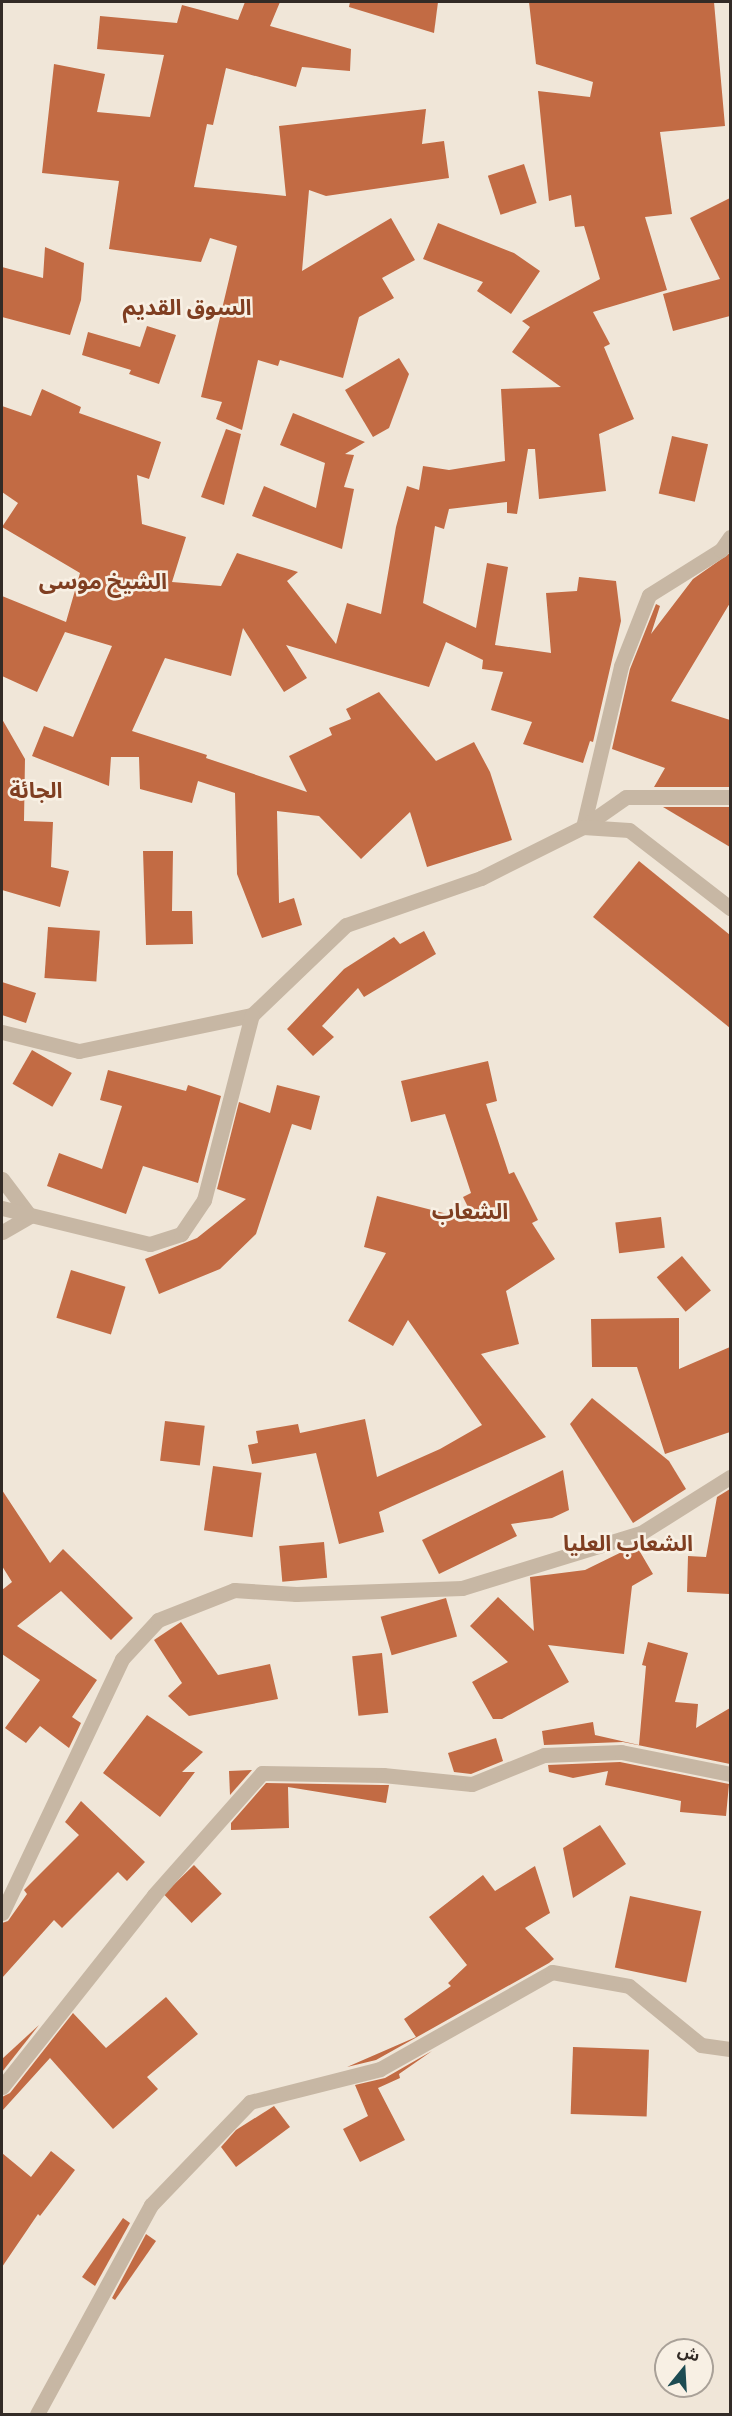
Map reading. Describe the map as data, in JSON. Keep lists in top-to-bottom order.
{
  "districts": [
    "السوق القديم",
    "الشيخ موسى",
    "الجائة",
    "الشعاب",
    "الشعاب العليا"
  ],
  "north": "top"
}
